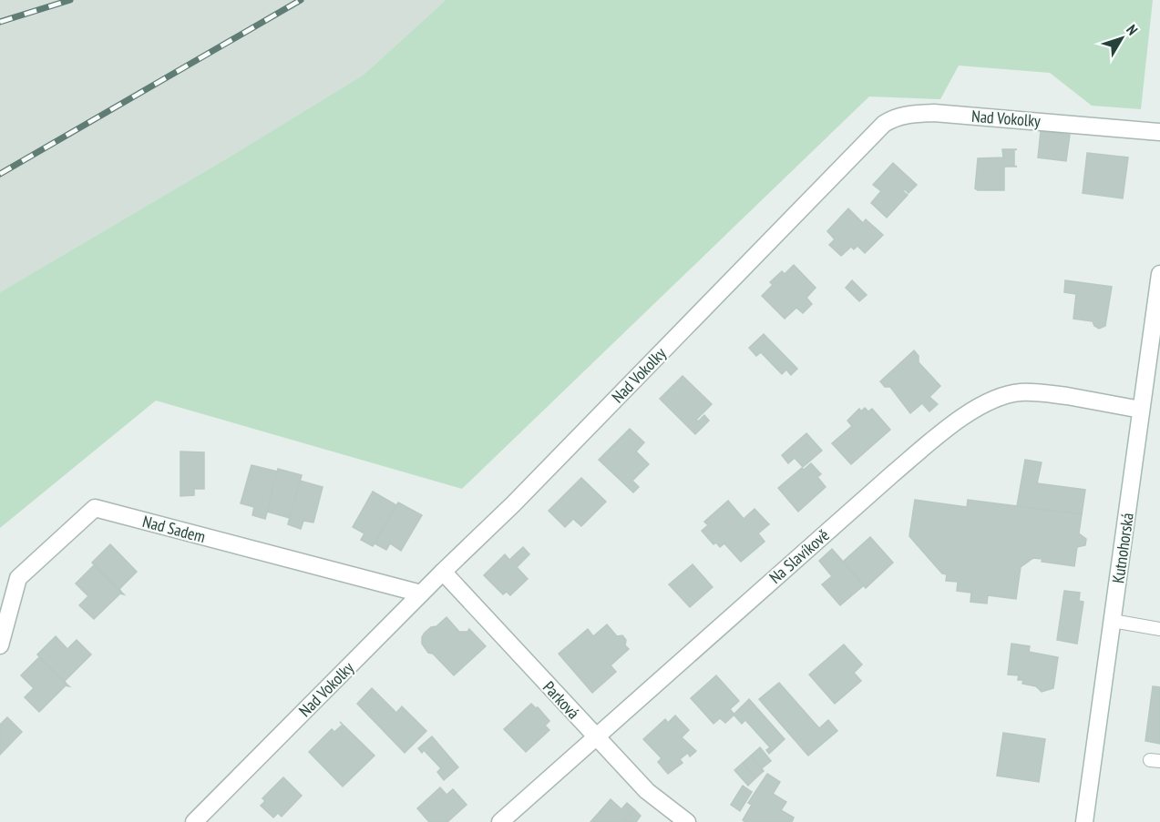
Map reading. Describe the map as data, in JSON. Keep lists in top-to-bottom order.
{
  "streets": {
    "street": [
      "Nad Vokolky",
      "Nad Sadem",
      "Kutnohorská",
      "Na Slavíkově",
      "Parková"
    ]
  },
  "crossings": [
    ["Nad Vokolky", "Nad Sadem"],
    ["Nad Vokolky", "Parková"],
    ["Kutnohorská", "Na Slavíkově"],
    ["Na Slavíkově", "Parková"]
  ],
  "north": "top right"
}
